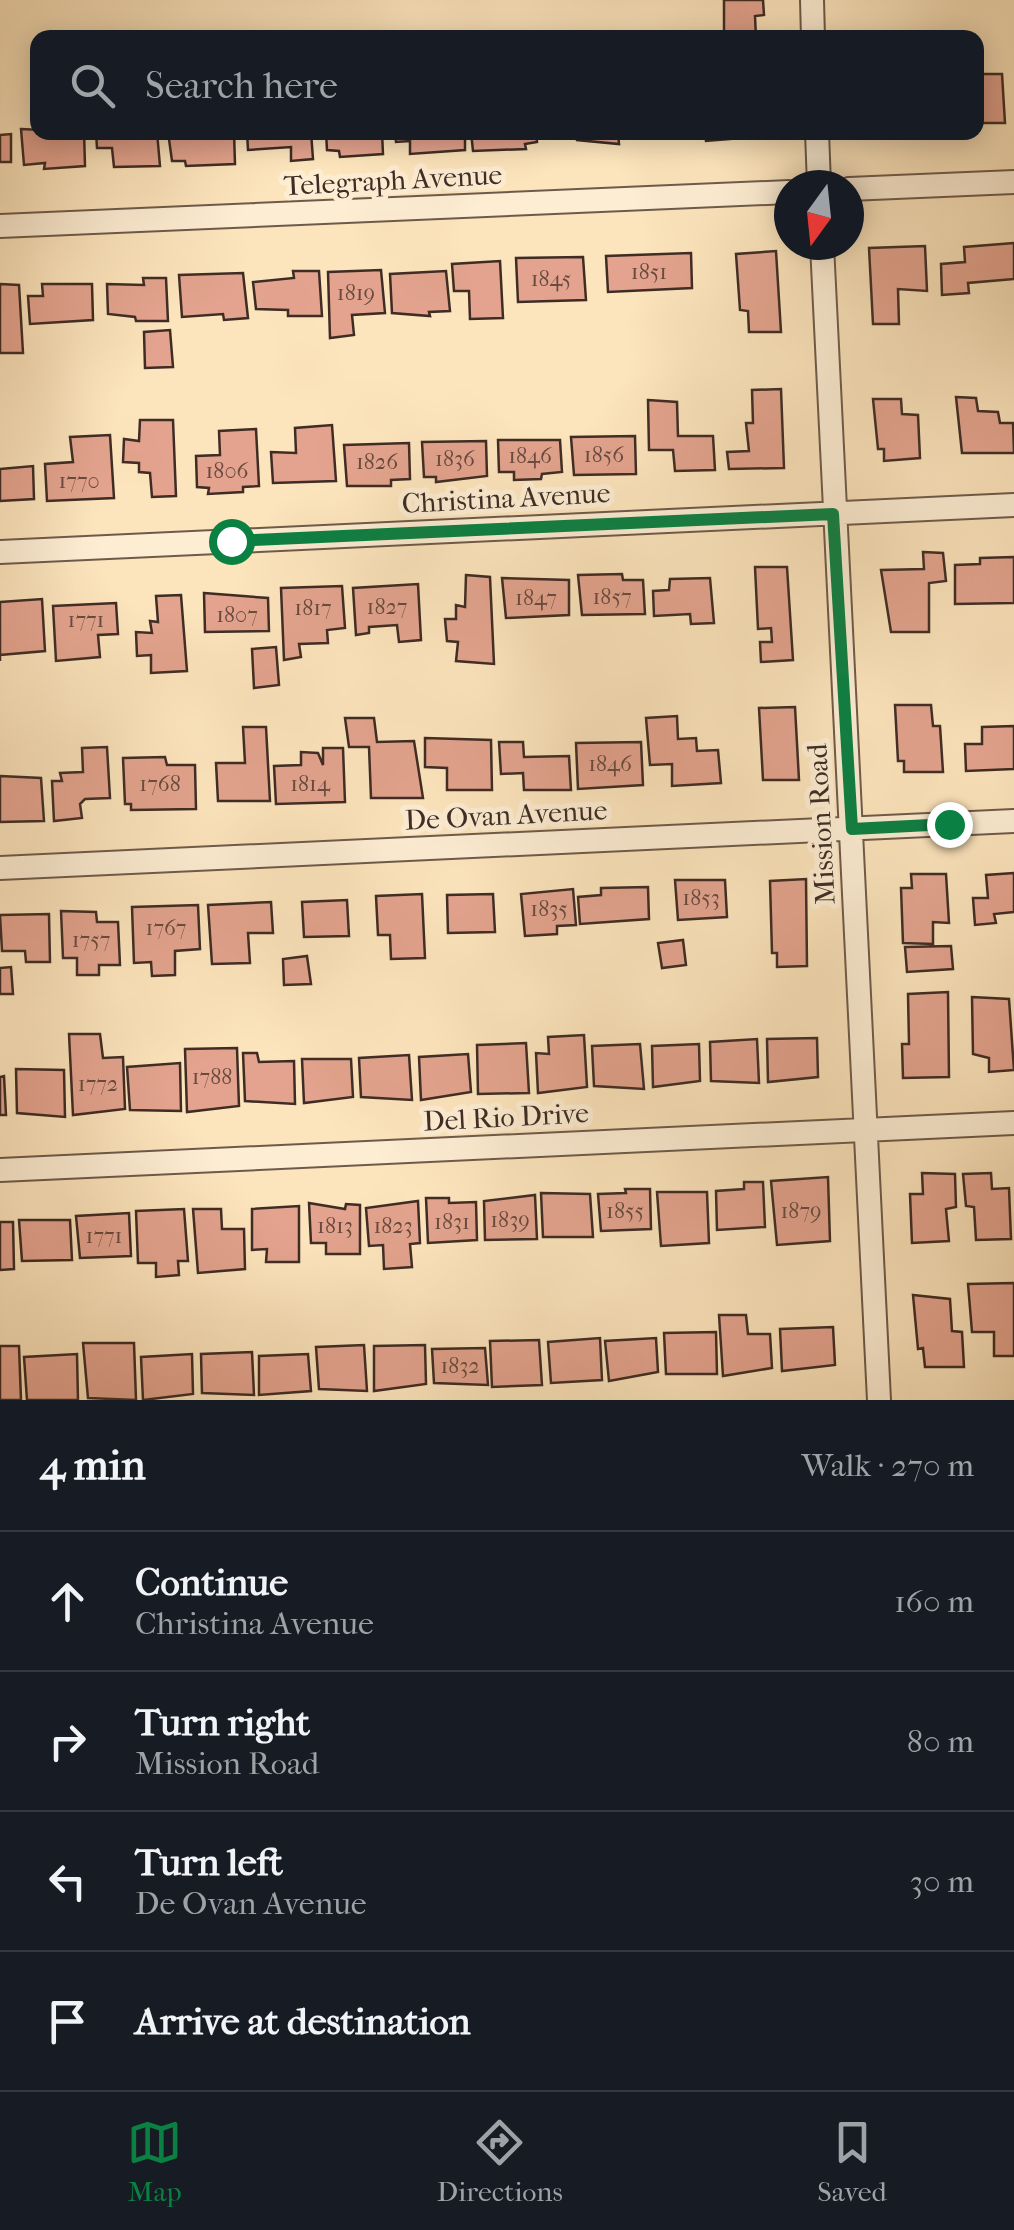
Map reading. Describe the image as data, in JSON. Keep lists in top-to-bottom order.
{
  "streets": {
    "street": [
      "Telegraph Avenue",
      "Christina Avenue",
      "De Ovan Avenue",
      "Mission Road",
      "Del Rio Drive"
    ]
  },
  "crossings": [
    ["Christina Avenue", "Mission Road"],
    ["De Ovan Avenue", "Mission Road"],
    ["Mission Road", "Del Rio Drive"]
  ],
  "house_numbers": [
    "1851",
    "1845",
    "1819",
    "1856",
    "1846",
    "1836",
    "1826",
    "1806",
    "1770",
    "1857",
    "1847",
    "1827",
    "1817",
    "1807",
    "1771",
    "1846",
    "1768",
    "1814",
    "1853",
    "1835",
    "1767",
    "1757",
    "1788",
    "1772",
    "1855",
    "1879",
    "1839",
    "1831",
    "1813",
    "1823",
    "1771",
    "1832"
  ],
  "north": "bottom",
  "page": {
    "search": "Search here",
    "heading": ["4 min", "Walk · 270 m"],
    "list": [
      ["Continue", "Christina Avenue", "160 m"],
      ["Turn right", "Mission Road", "80 m"],
      ["Turn left", "De Ovan Avenue", "30 m"],
      "Arrive at destination"
    ],
    "nav": ["Map", "Directions", "Saved"]
  }
}
